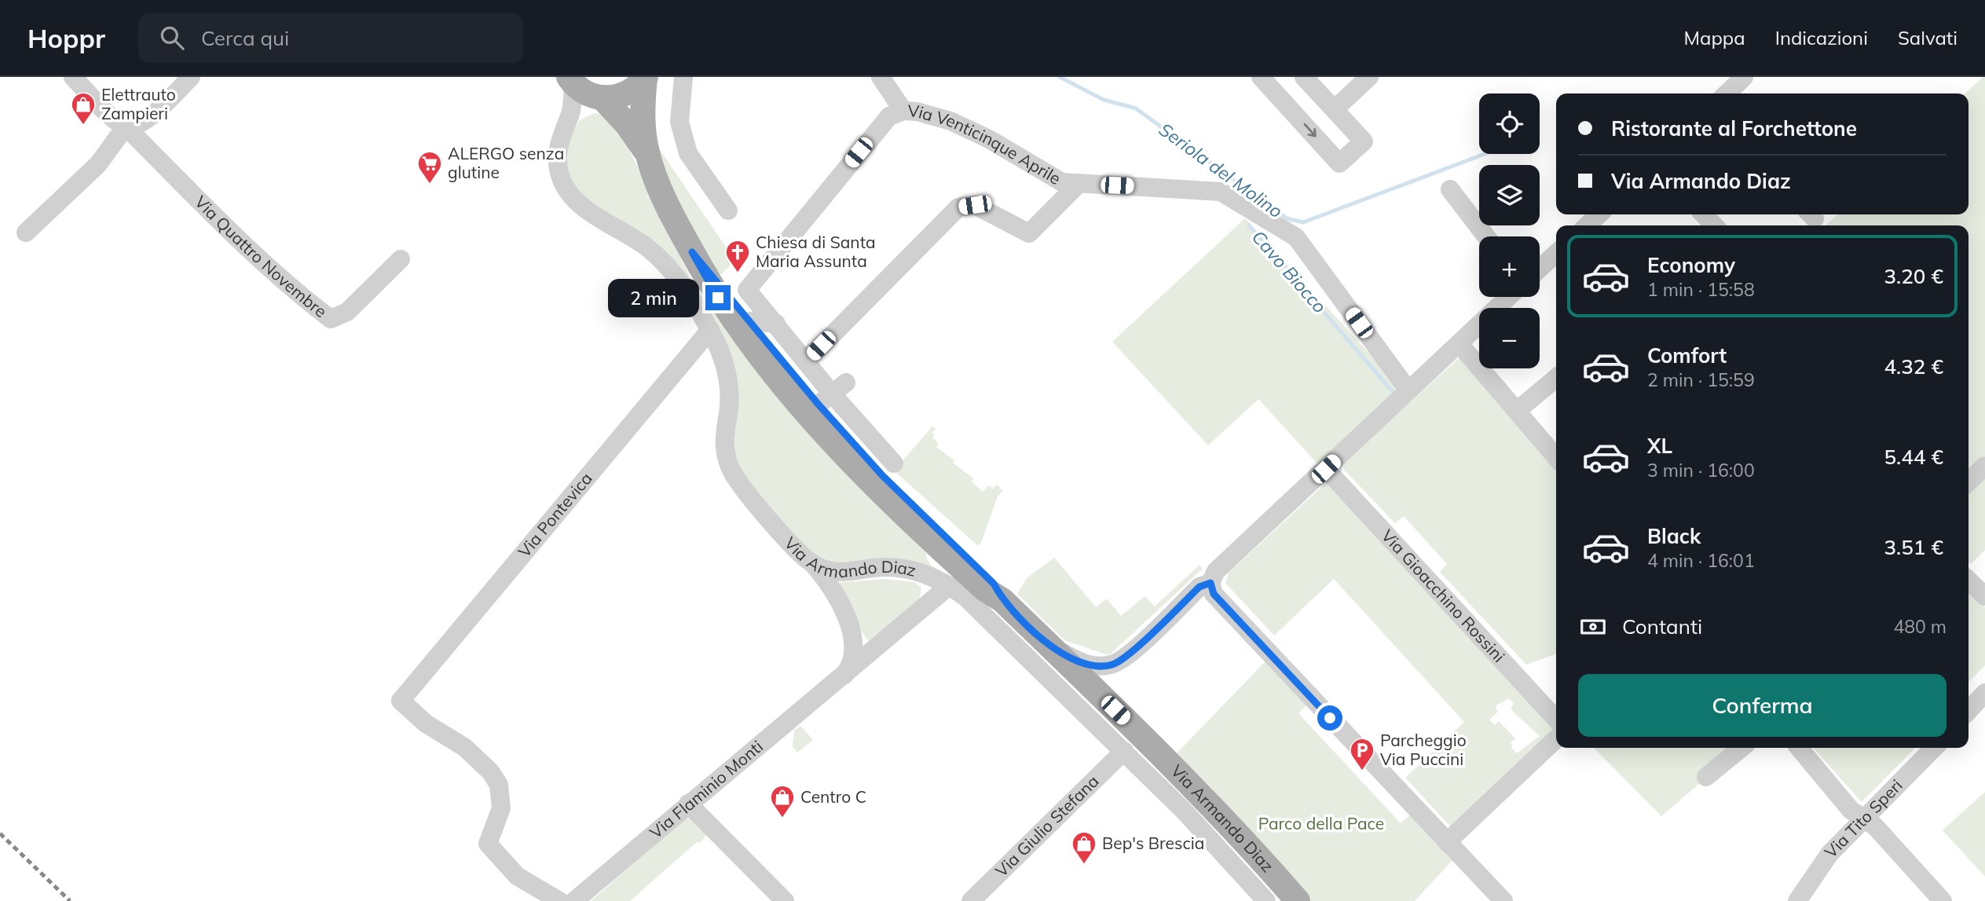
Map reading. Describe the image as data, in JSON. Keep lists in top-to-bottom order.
{
  "streets": {
    "main road": ["Via Armando Diaz"],
    "street": [
      "Via Venticinque Aprile",
      "Via Quattro Novembre",
      "Via Pontevica",
      "Via Gioacchino Rossini",
      "Via Flaminio Monti",
      "Via Tito Speri",
      "Via Giulio Stefana"
    ]
  },
  "crossings": [
    ["Via Venticinque Aprile", "Via Armando Diaz"],
    ["Via Pontevica", "Via Armando Diaz"],
    ["Via Armando Diaz", "Via Flaminio Monti"],
    ["Via Armando Diaz", "Via Giulio Stefana"]
  ],
  "water": ["Seriola del Molino", "Cavo Biocco"],
  "parks": ["Parco della Pace"],
  "places": {
    "shop": ["Elettrauto Zampieri", "Centro C", "Bep's Brescia"],
    "supermarket": ["ALERGO senza glutine"],
    "church": ["Chiesa di Santa Maria Assunta"],
    "parking": ["Parcheggio Via Puccini"]
  },
  "page": {
    "header": "Hoppr",
    "search": "Cerca qui",
    "nav": ["Mappa", "Indicazioni", "Salvati"],
    "map_buttons": ["+", "−"],
    "banner": ["Ristorante al Forchettone", "Via Armando Diaz"],
    "list": [
      {
        "name": "Economy",
        "note": "1 min · 15:58",
        "value": "3.20 €"
      },
      {
        "name": "Comfort",
        "note": "2 min · 15:59",
        "value": "4.32 €"
      },
      {
        "name": "XL",
        "note": "3 min · 16:00",
        "value": "5.44 €"
      },
      {
        "name": "Black",
        "note": "4 min · 16:01",
        "value": "3.51 €"
      }
    ],
    "bubble": "2 min",
    "pay": ["Contanti", "480 m"],
    "buttons": "Conferma"
  }
}
